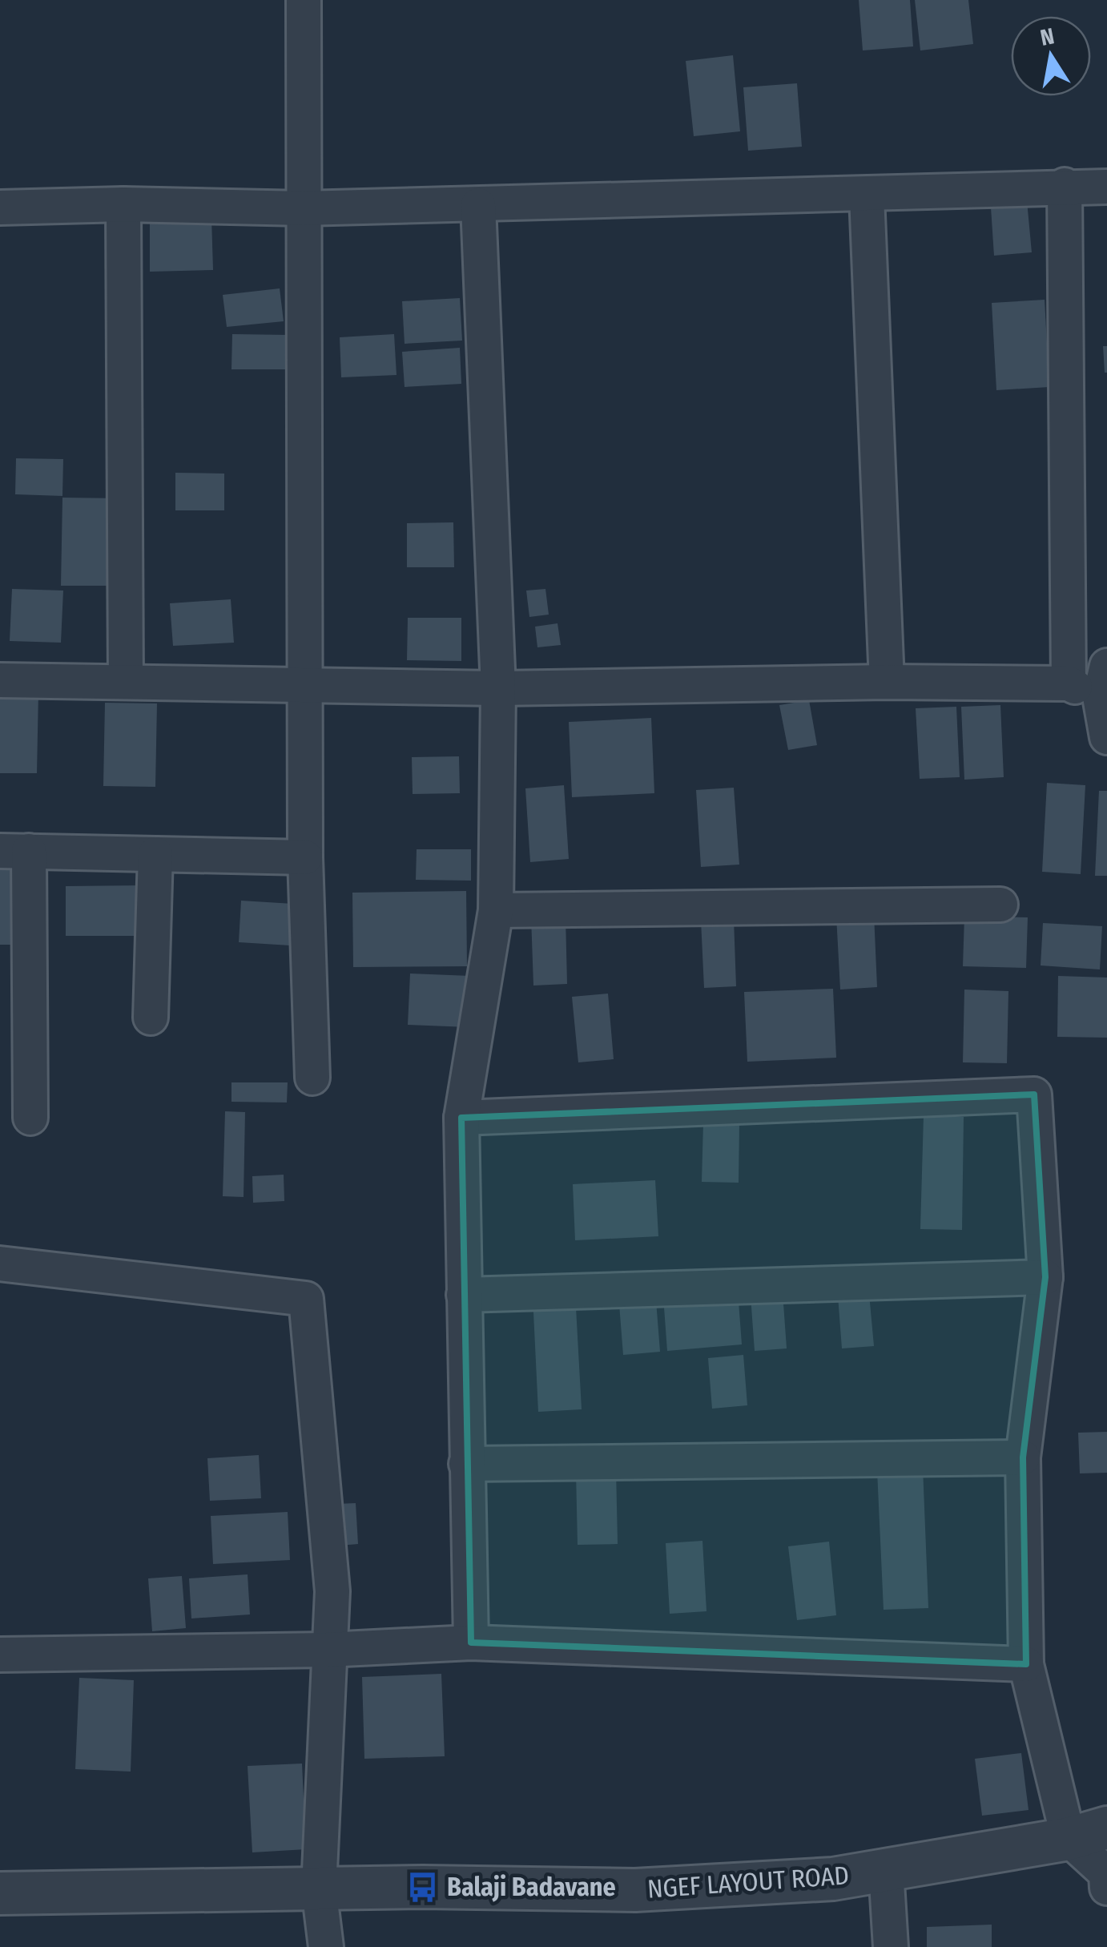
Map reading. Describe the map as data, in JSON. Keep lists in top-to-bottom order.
{
  "streets": {
    "street": ["NGEF LAYOUT ROAD"]
  },
  "places": {
    "bus stop": ["Balaji Badavane"]
  },
  "north": "top"
}
